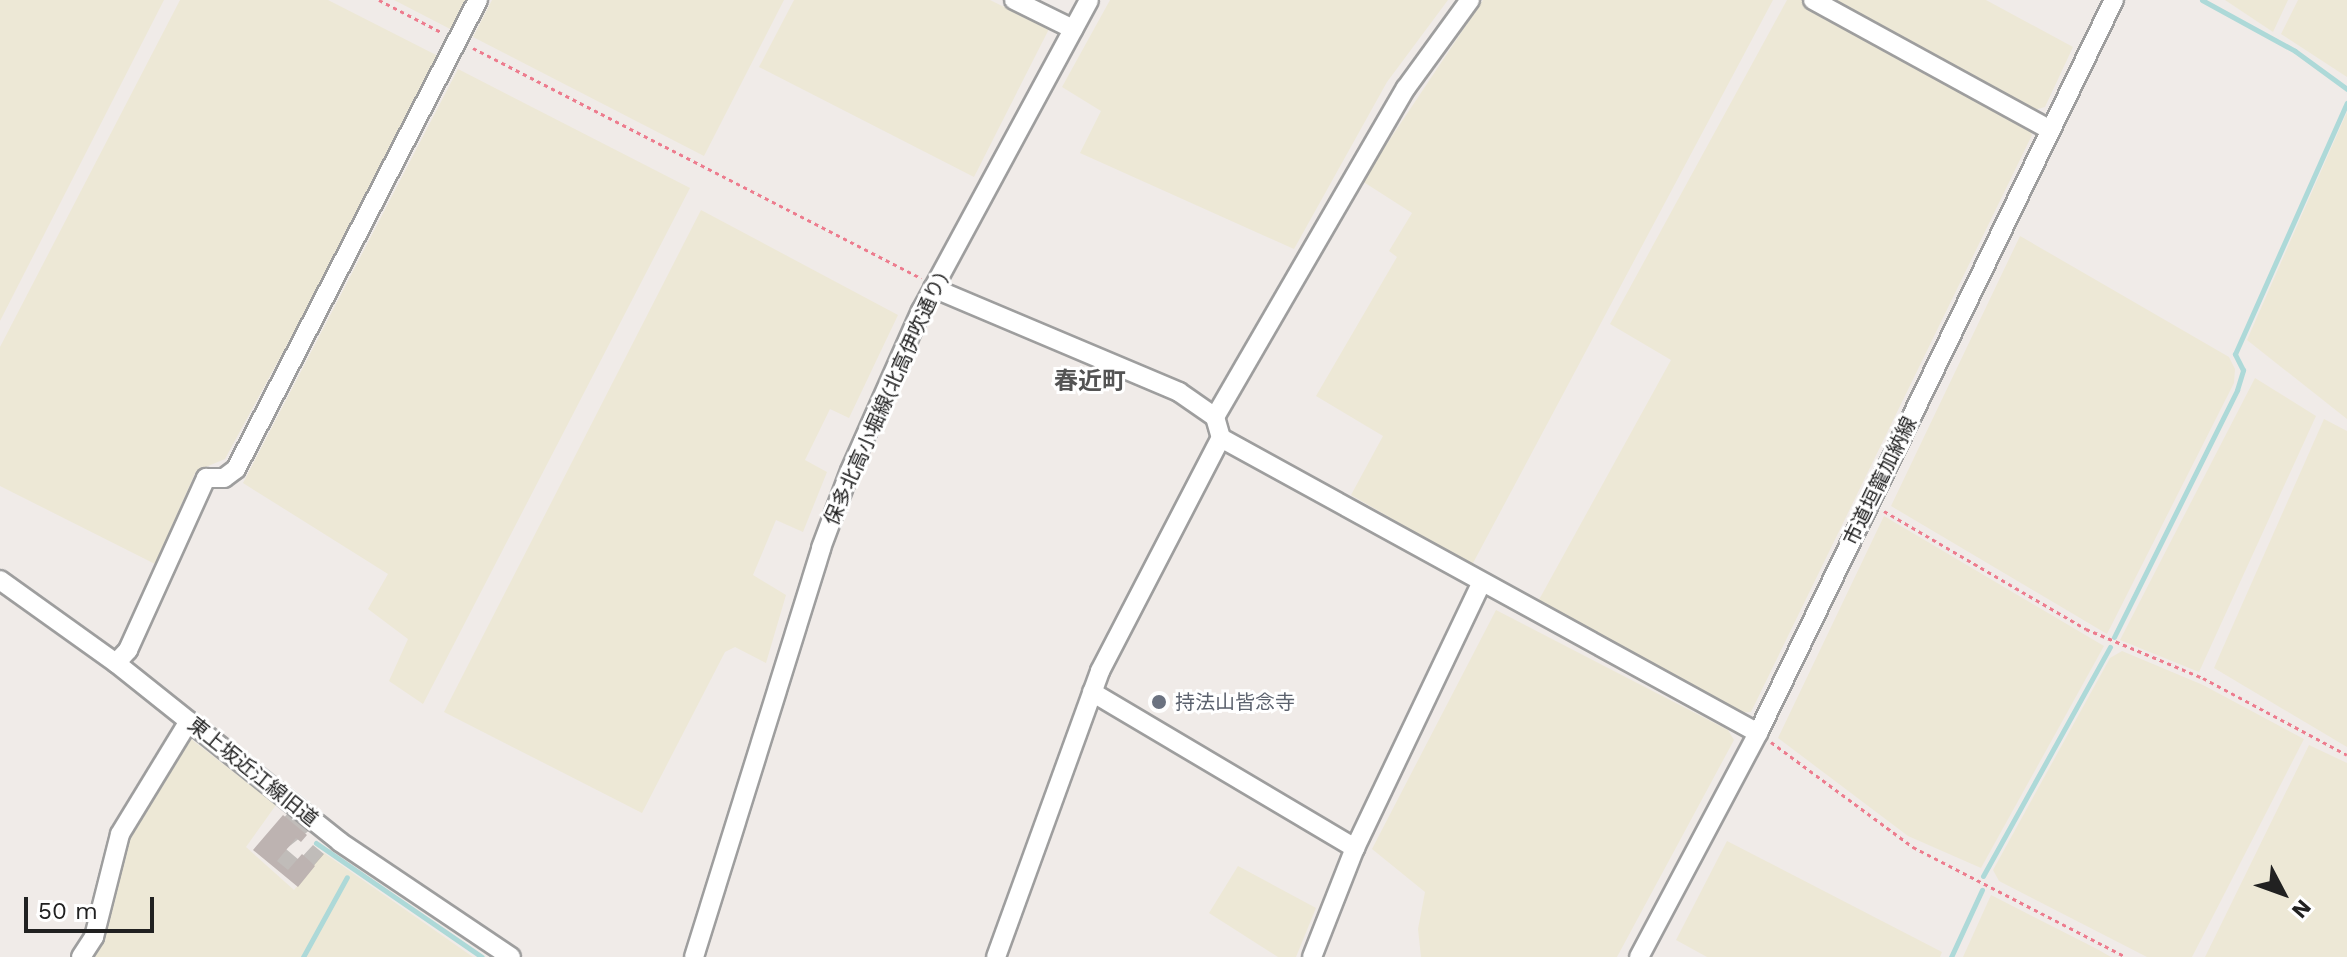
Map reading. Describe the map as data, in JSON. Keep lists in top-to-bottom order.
{
  "streets": {
    "street": ["保多北高小堀線(北高伊吹通り)", "市道垣籠加納線", "東上坂近江線旧道"]
  },
  "districts": ["春近町"],
  "places": ["持法山皆念寺"],
  "scale_bar": "50 m",
  "north": "bottom right"
}
